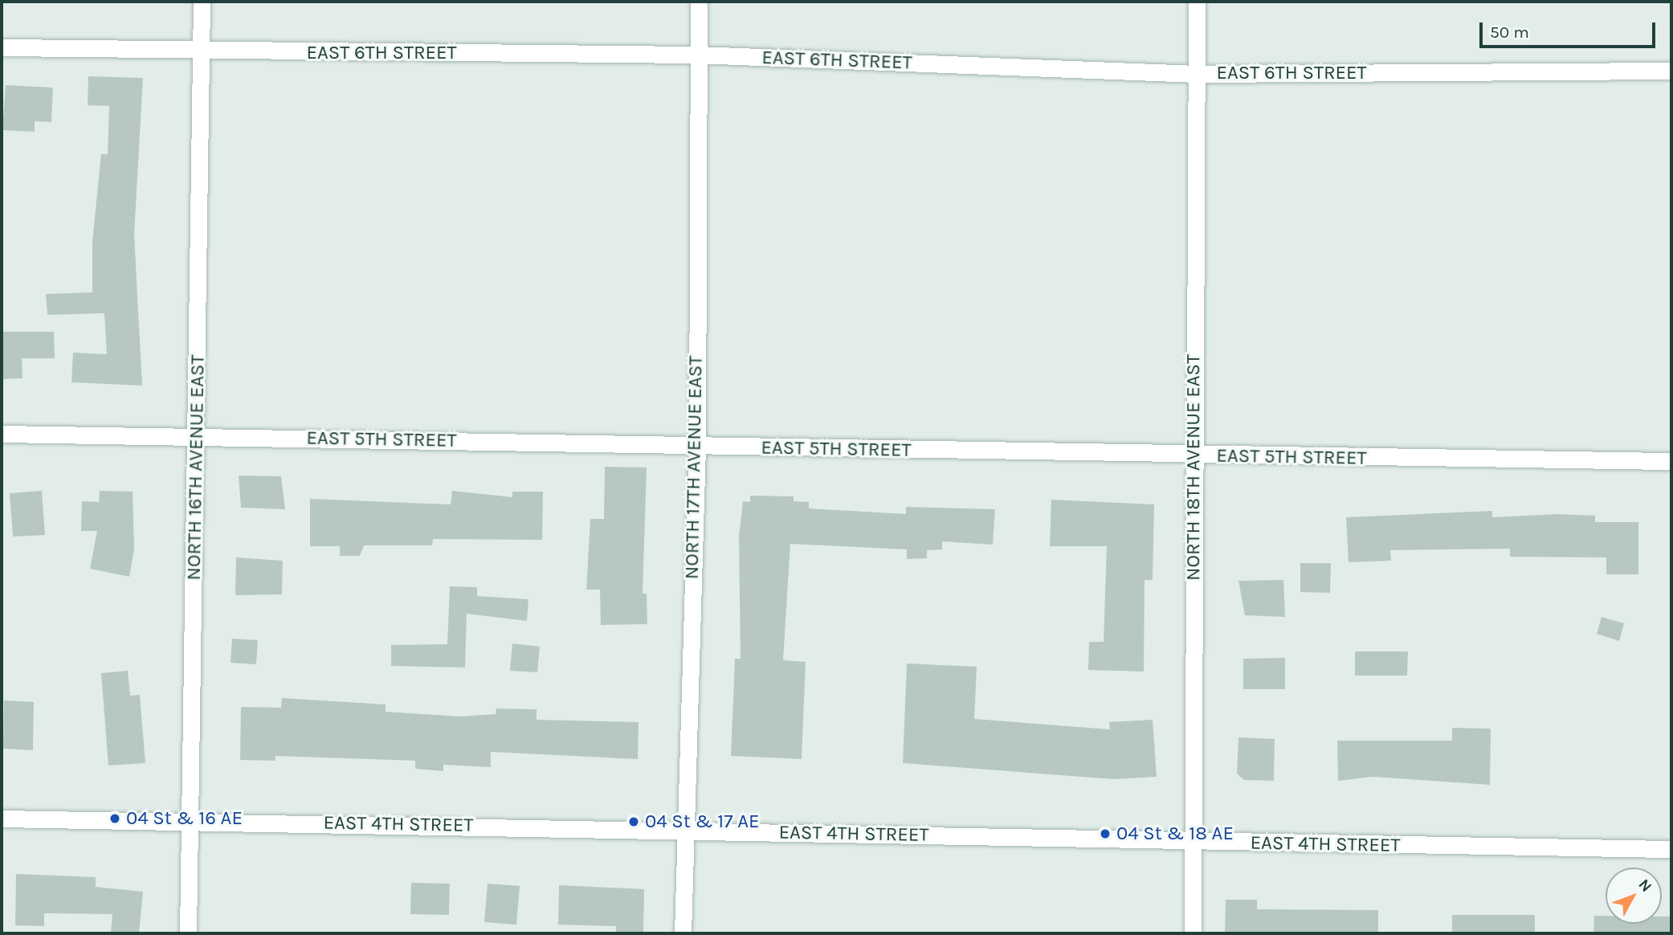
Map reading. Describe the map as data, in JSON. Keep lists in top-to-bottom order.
{
  "streets": {
    "street": [
      "EAST 6TH STREET",
      "EAST 5TH STREET",
      "NORTH 16TH AVENUE EAST",
      "NORTH 17TH AVENUE EAST",
      "NORTH 18TH AVENUE EAST",
      "EAST 4TH STREET"
    ]
  },
  "crossings": [
    ["EAST 6TH STREET", "NORTH 16TH AVENUE EAST"],
    ["EAST 6TH STREET", "NORTH 17TH AVENUE EAST"],
    ["EAST 6TH STREET", "NORTH 18TH AVENUE EAST"],
    ["EAST 5TH STREET", "NORTH 16TH AVENUE EAST"],
    ["EAST 5TH STREET", "NORTH 17TH AVENUE EAST"],
    ["EAST 5TH STREET", "NORTH 18TH AVENUE EAST"],
    ["NORTH 16TH AVENUE EAST", "EAST 4TH STREET"],
    ["NORTH 17TH AVENUE EAST", "EAST 4TH STREET"],
    ["NORTH 18TH AVENUE EAST", "EAST 4TH STREET"]
  ],
  "places": ["04 St & 16 AE", "04 St & 17 AE", "04 St & 18 AE"],
  "scale_bar": "50 m",
  "north": "top right"
}
